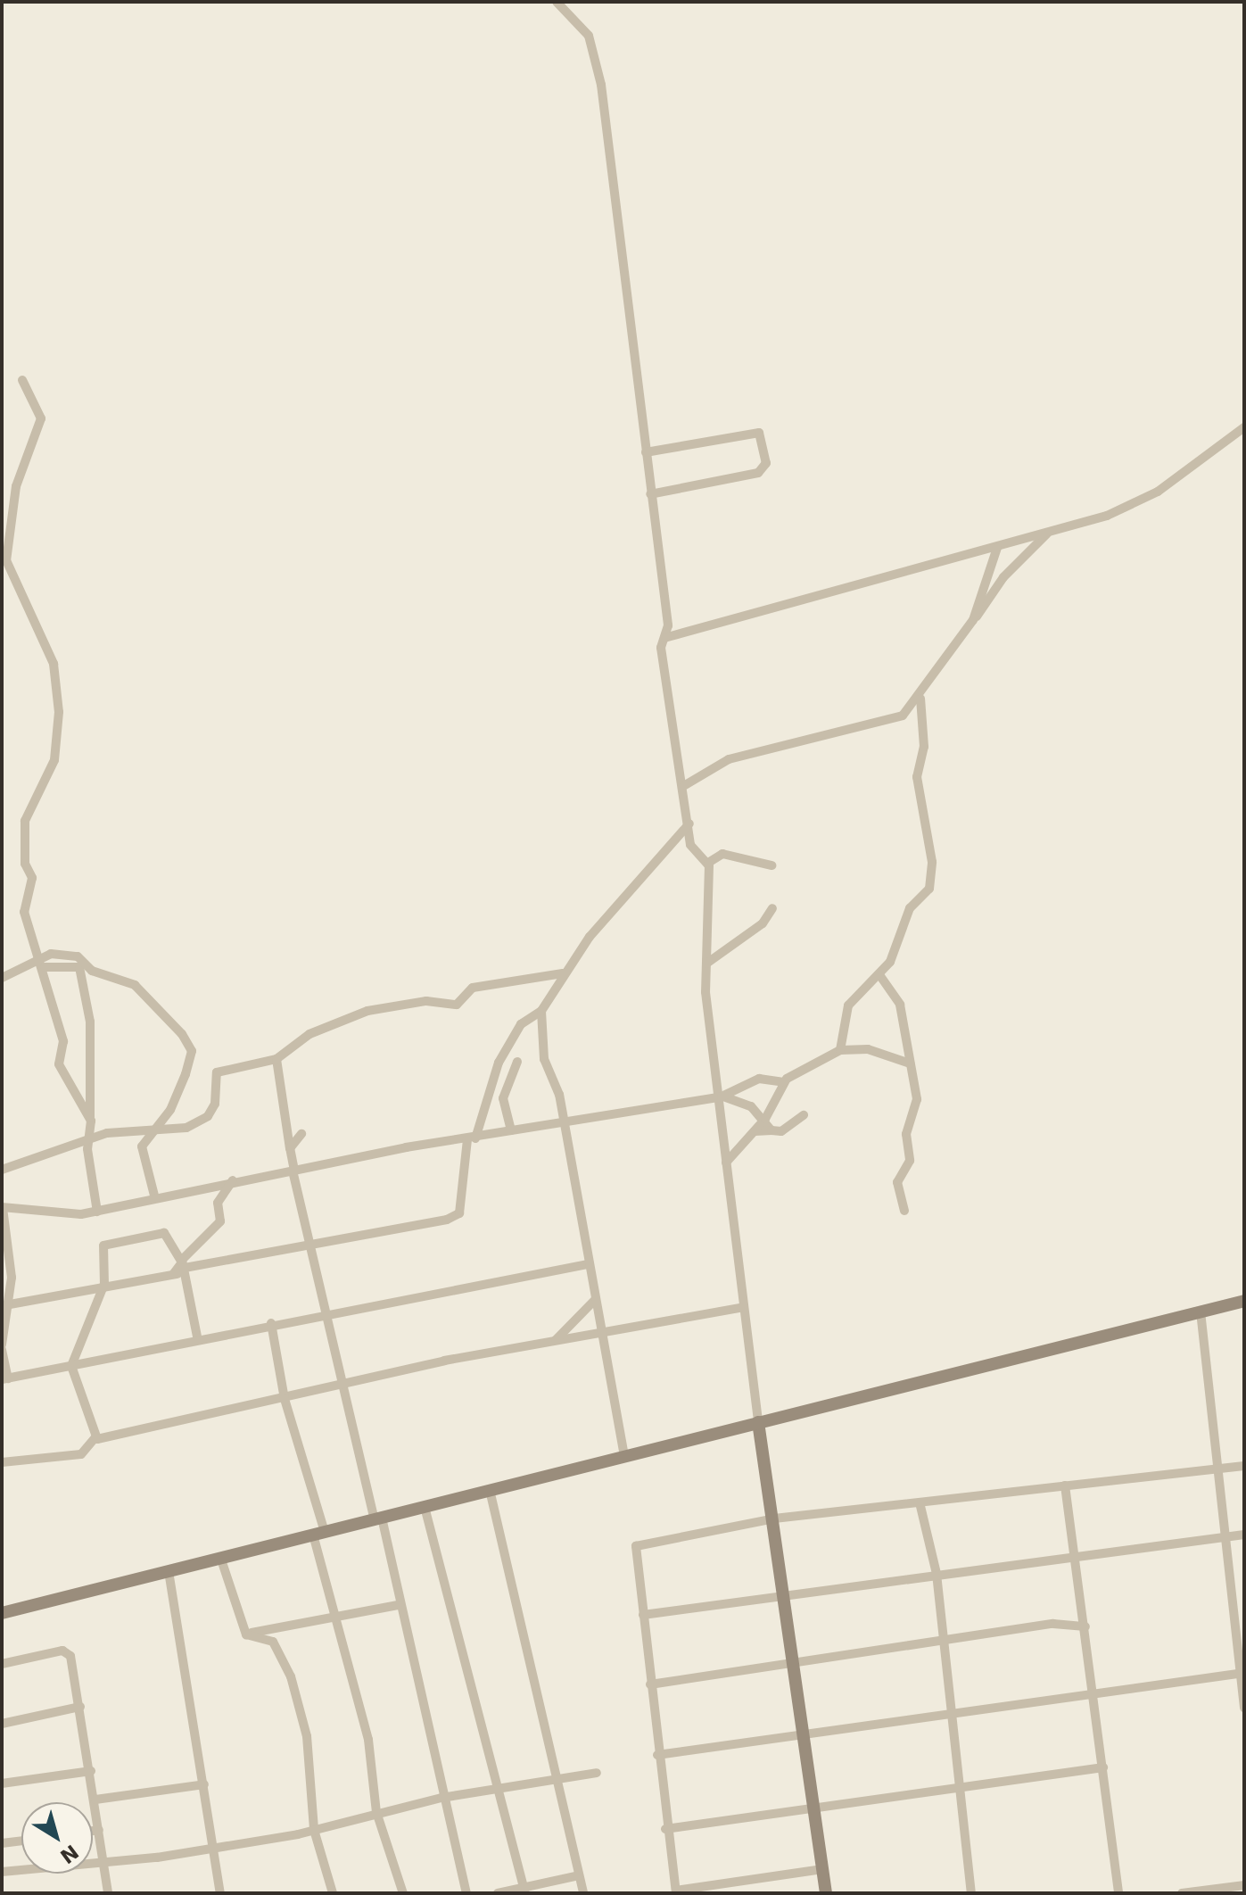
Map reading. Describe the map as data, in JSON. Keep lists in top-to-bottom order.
{
  "north": "bottom right"
}
